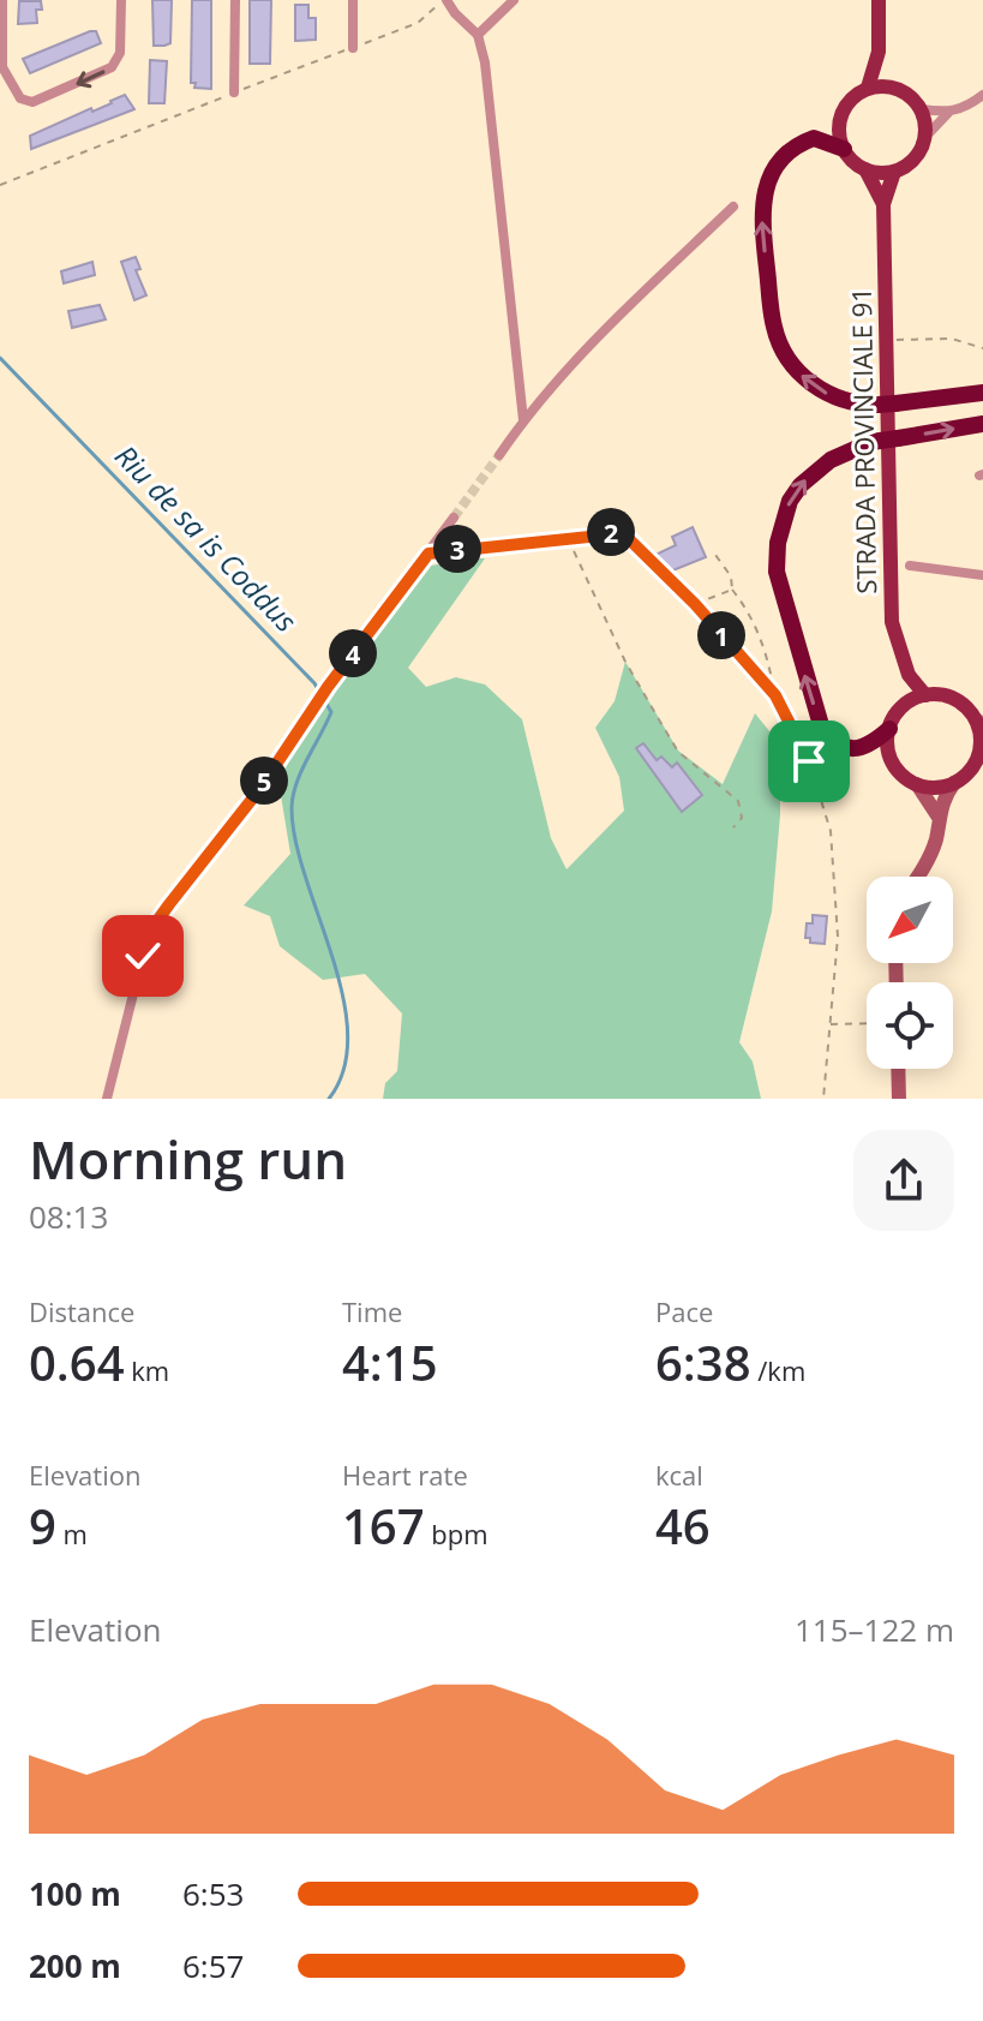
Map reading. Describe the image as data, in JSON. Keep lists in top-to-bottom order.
{
  "streets": {
    "main road": ["STRADA PROVINCIALE 91"]
  },
  "water": ["Riu de sa is Coddus"],
  "north": "bottom left",
  "page": {
    "pins": [
      "2",
      "3",
      "1",
      "4",
      "5"
    ],
    "heading": ["Morning run", "08:13"],
    "stats": [
      ["Distance", "0.64 km"],
      ["Time", "4:15"],
      ["Pace", "6:38 /km"],
      ["Elevation", "9 m"],
      ["Heart rate", "167 bpm"],
      ["kcal", "46"]
    ],
    "chart": ["Elevation", "115–122 m"],
    "list": [
      {
        "name": "100 m",
        "note": "6:53"
      },
      {
        "name": "200 m",
        "note": "6:57"
      }
    ]
  }
}
